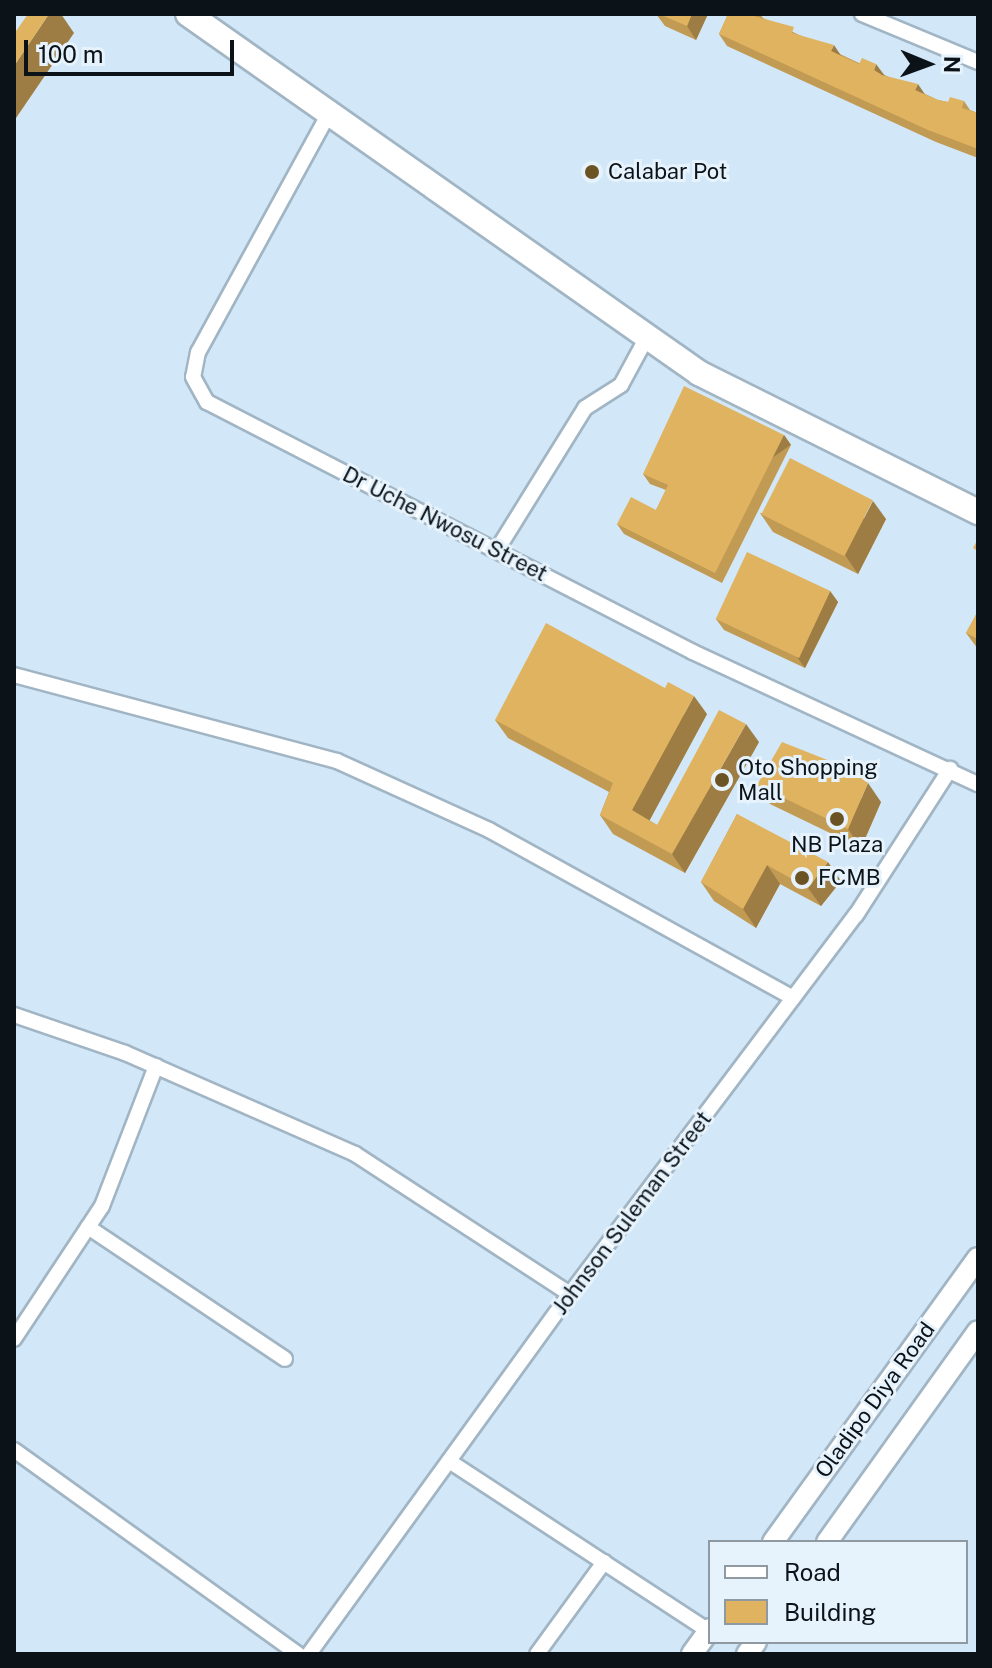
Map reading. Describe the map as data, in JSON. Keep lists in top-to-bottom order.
{
  "streets": {
    "main road": ["Oladipo Diya Road"],
    "street": ["Dr Uche Nwosu Street", "Johnson Suleman Street"]
  },
  "crossings": [
    ["Dr Uche Nwosu Street", "Johnson Suleman Street"]
  ],
  "places": [
    "Calabar Pot",
    "Oto Shopping Mall",
    "NB Plaza",
    "FCMB"
  ],
  "legend": ["Road", "Building"],
  "scale_bar": "100 m",
  "north": "right"
}
